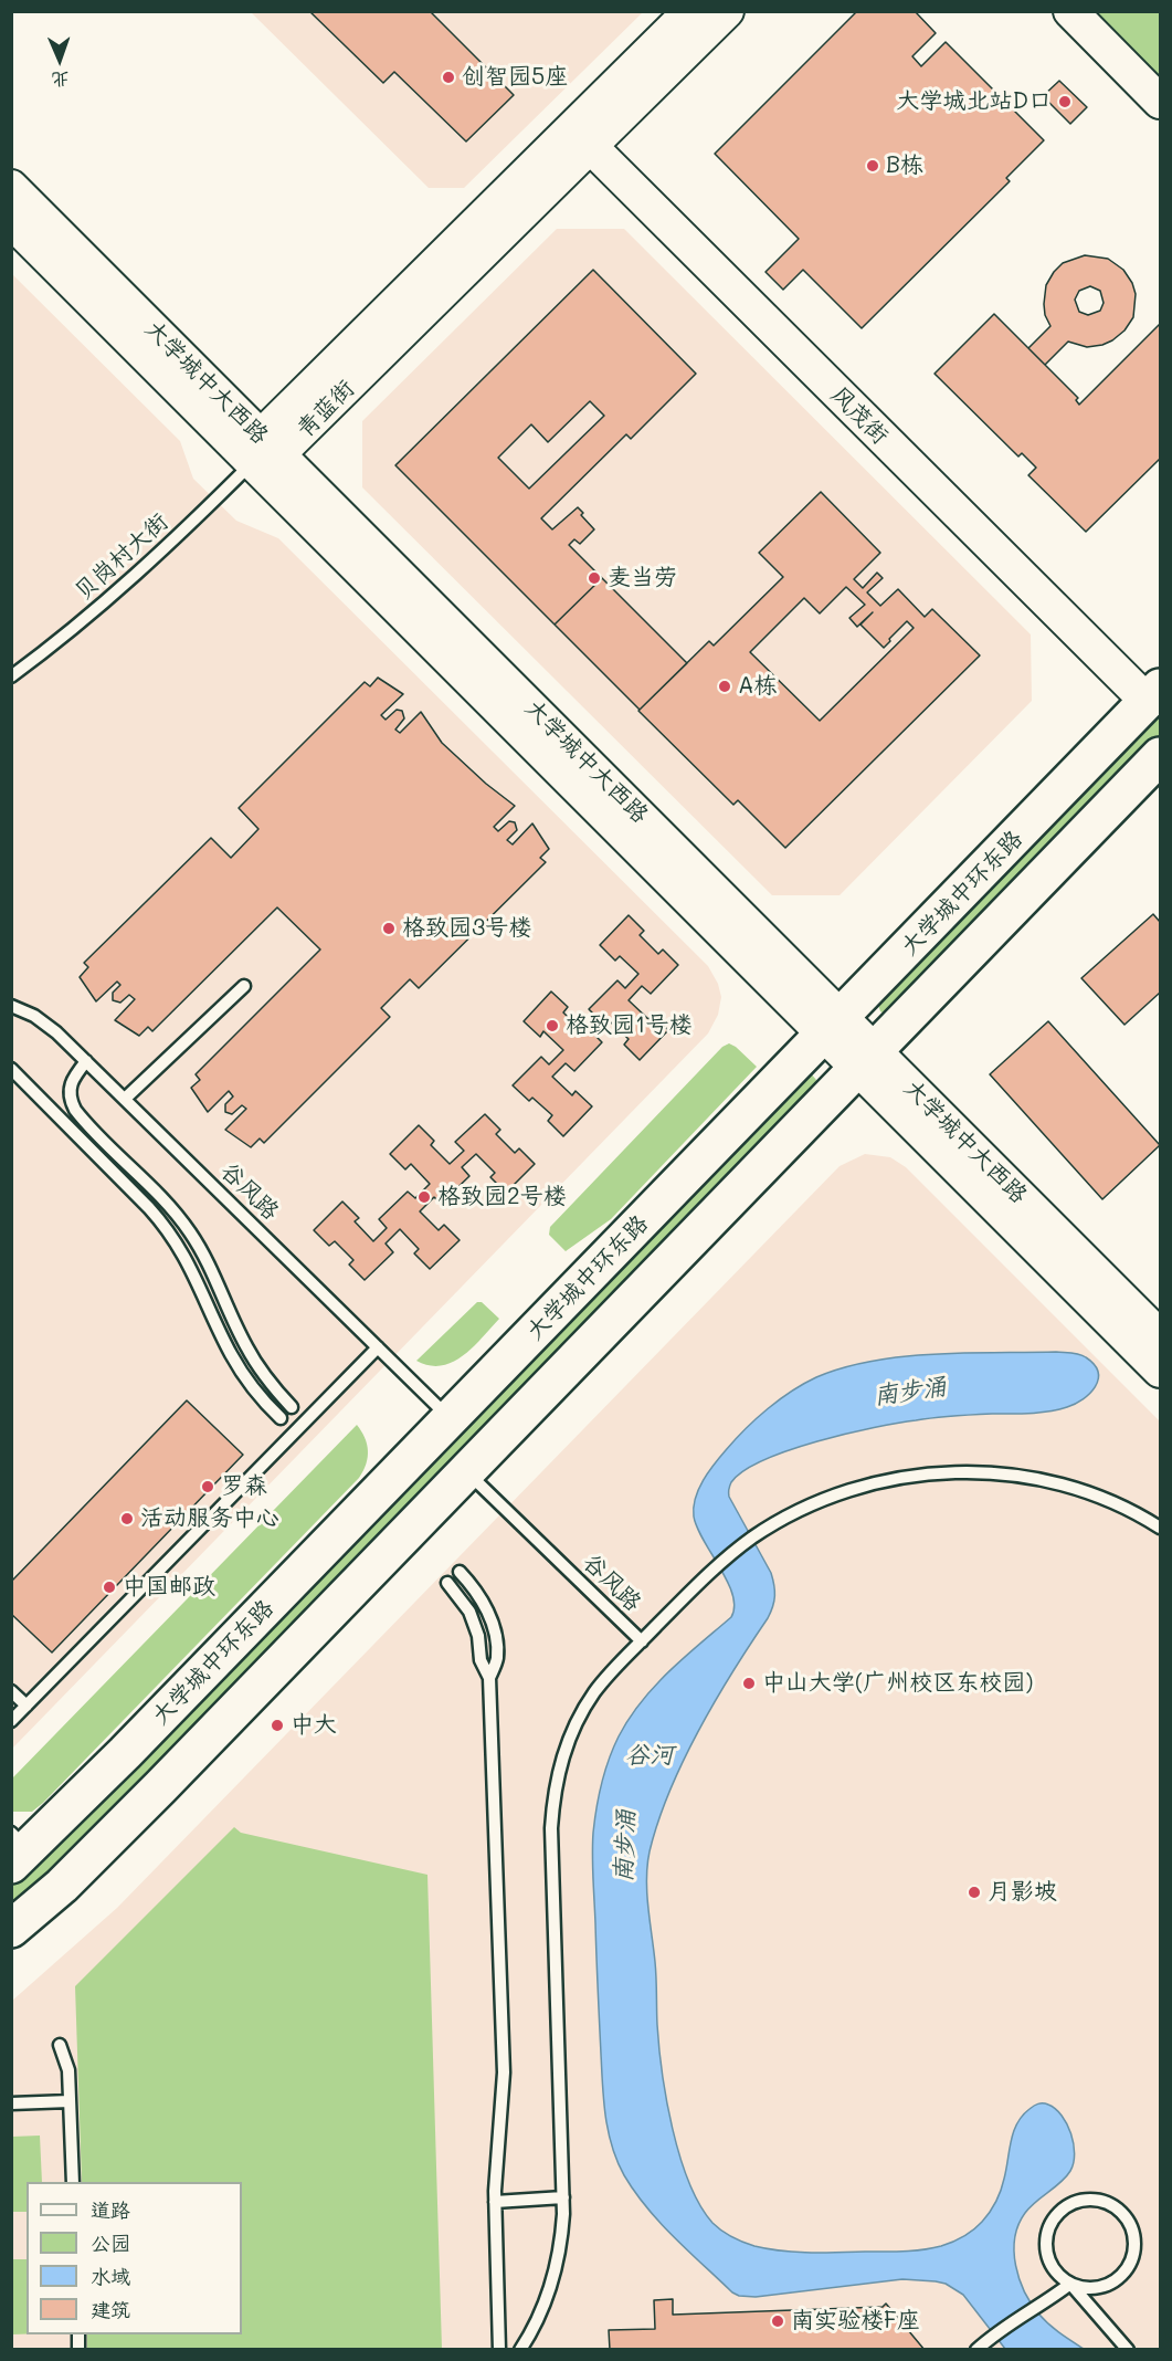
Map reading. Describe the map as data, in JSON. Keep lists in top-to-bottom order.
{
  "streets": {
    "main road": [
      "大学城中大西路",
      "青蓝街",
      "风茂街",
      "大学城中环东路"
    ],
    "lane": ["贝岗村大街", "谷风路"]
  },
  "crossings": [
    ["大学城中大西路", "青蓝街"],
    ["大学城中大西路", "贝岗村大街"],
    ["大学城中大西路", "大学城中环东路"],
    ["青蓝街", "风茂街"],
    ["青蓝街", "贝岗村大街"],
    ["风茂街", "大学城中环东路"],
    ["大学城中环东路", "谷风路"]
  ],
  "water": ["南步涌", "谷河"],
  "places": [
    "创智园5座",
    "大学城北站D口",
    "B栋",
    "麦当劳",
    "A栋",
    "格致园3号楼",
    "格致园1号楼",
    "格致园2号楼",
    "罗森",
    "活动服务中心",
    "中国邮政",
    "中山大学(广州校区东校园)",
    "中大",
    "月影坡",
    "南实验楼F座"
  ],
  "legend": [
    "道路",
    "公园",
    "水域",
    "建筑"
  ],
  "north": "bottom"
}
